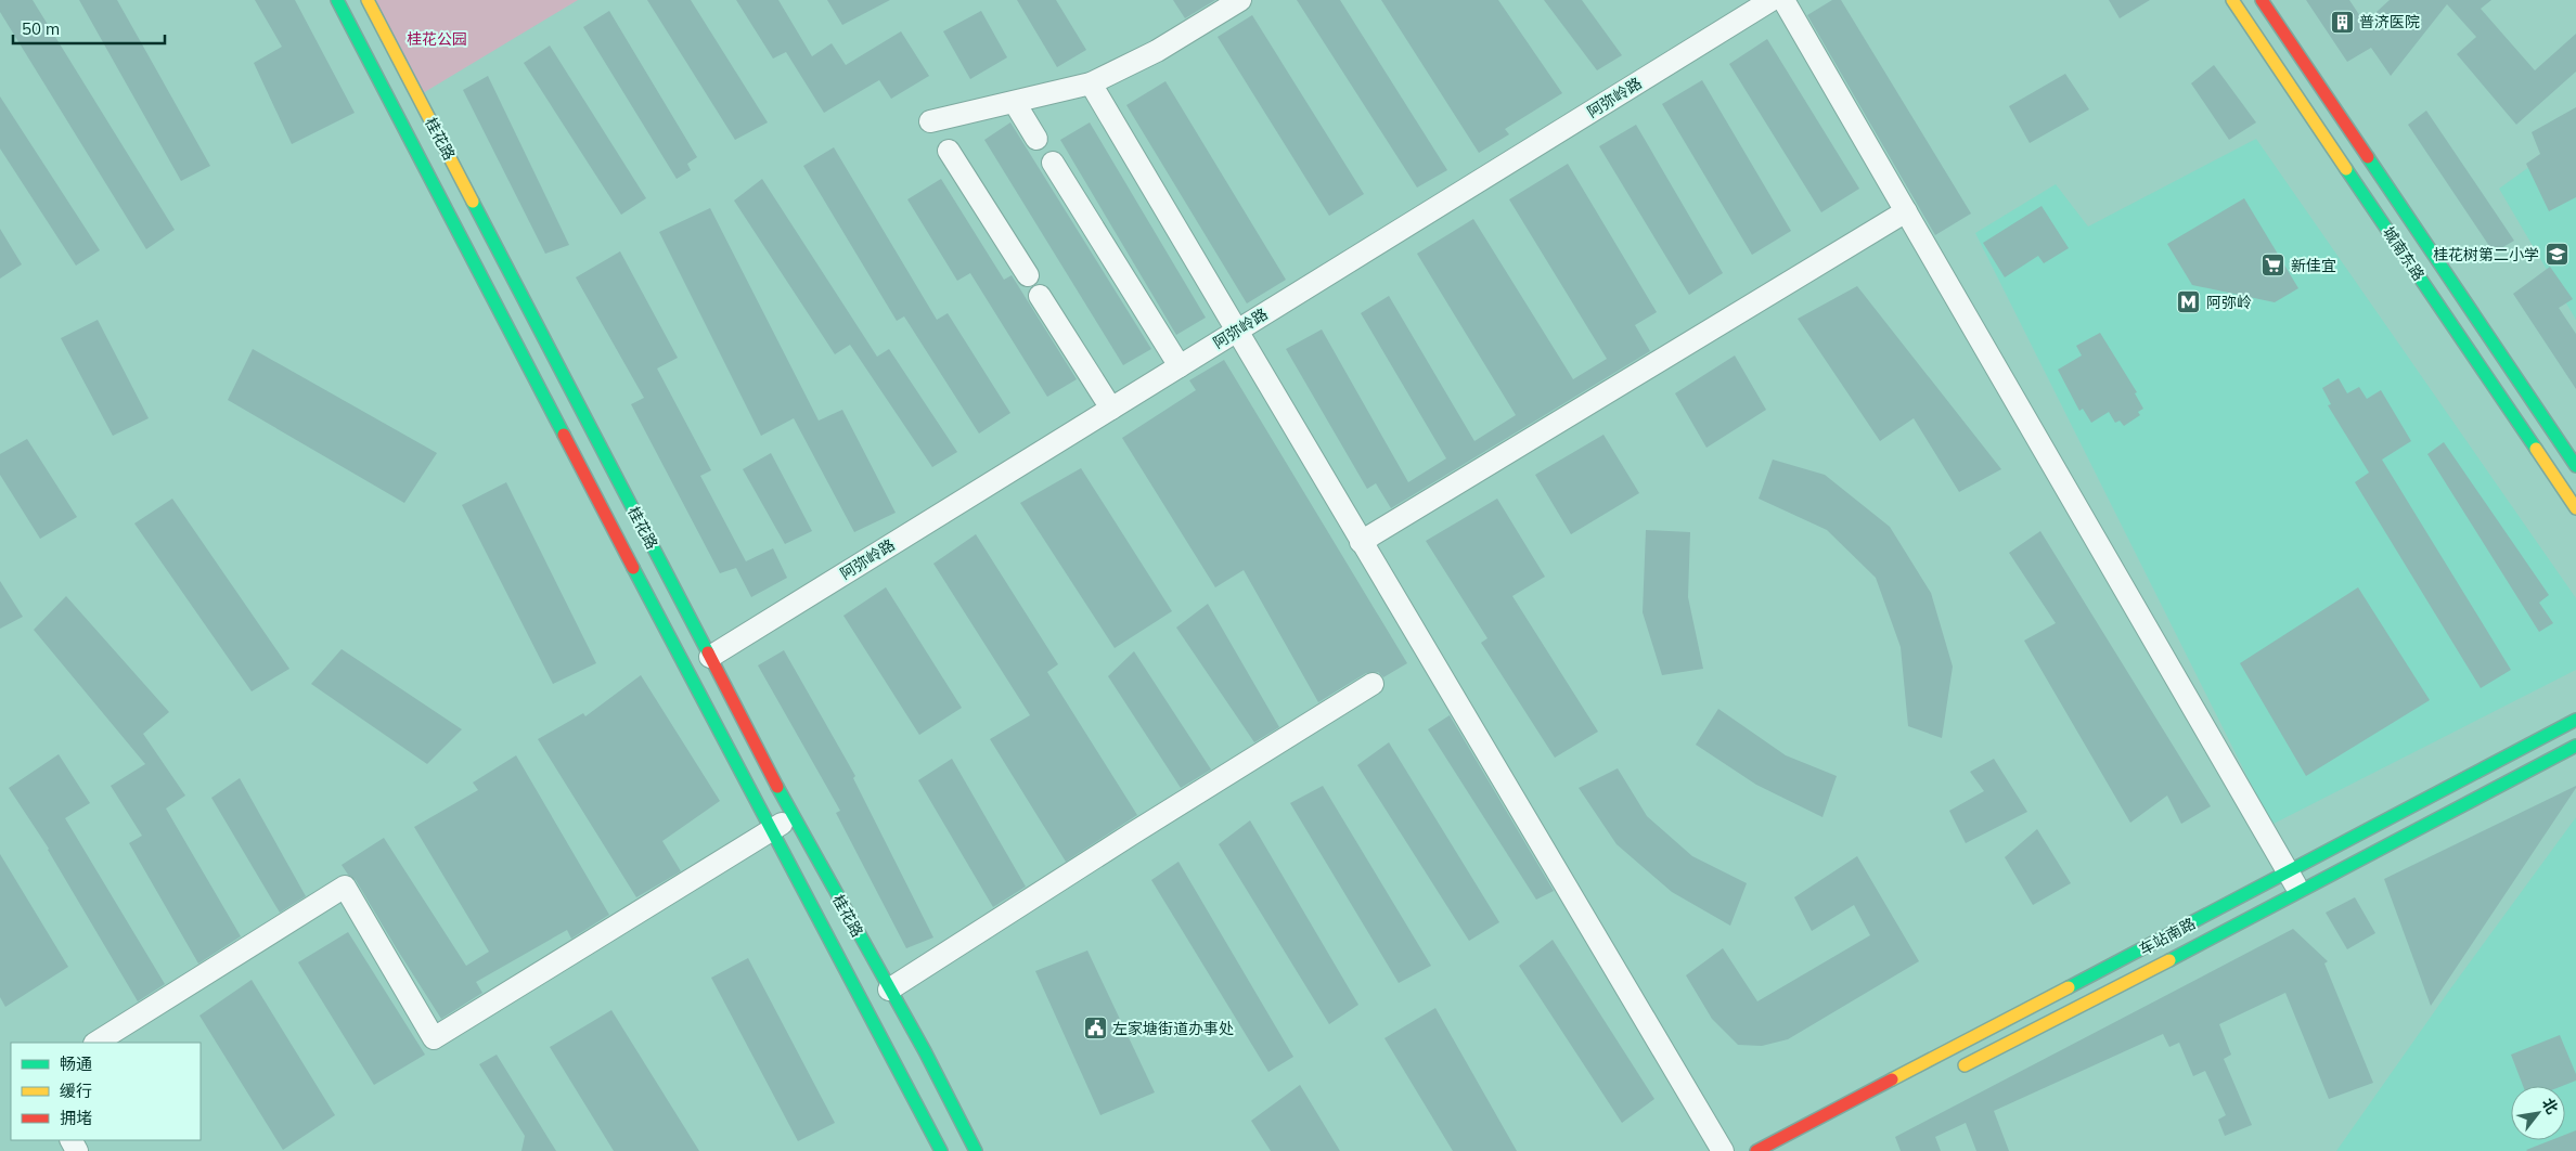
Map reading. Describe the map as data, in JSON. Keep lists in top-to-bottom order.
{
  "streets": {
    "main road": ["桂花路", "城南东路", "车站南路"],
    "street": ["阿弥岭路"]
  },
  "crossings": [
    ["阿弥岭路", "桂花路"]
  ],
  "parks": ["桂花公园"],
  "places": {
    "building": ["普济医院"],
    "school or university": ["桂花树第二小学"],
    "supermarket": ["新佳宜"],
    "metro station": ["阿弥岭"],
    "public building": ["左家塘街道办事处"]
  },
  "legend": ["畅通", "缓行", "拥堵"],
  "scale_bar": "50 m",
  "north": "top right"
}
